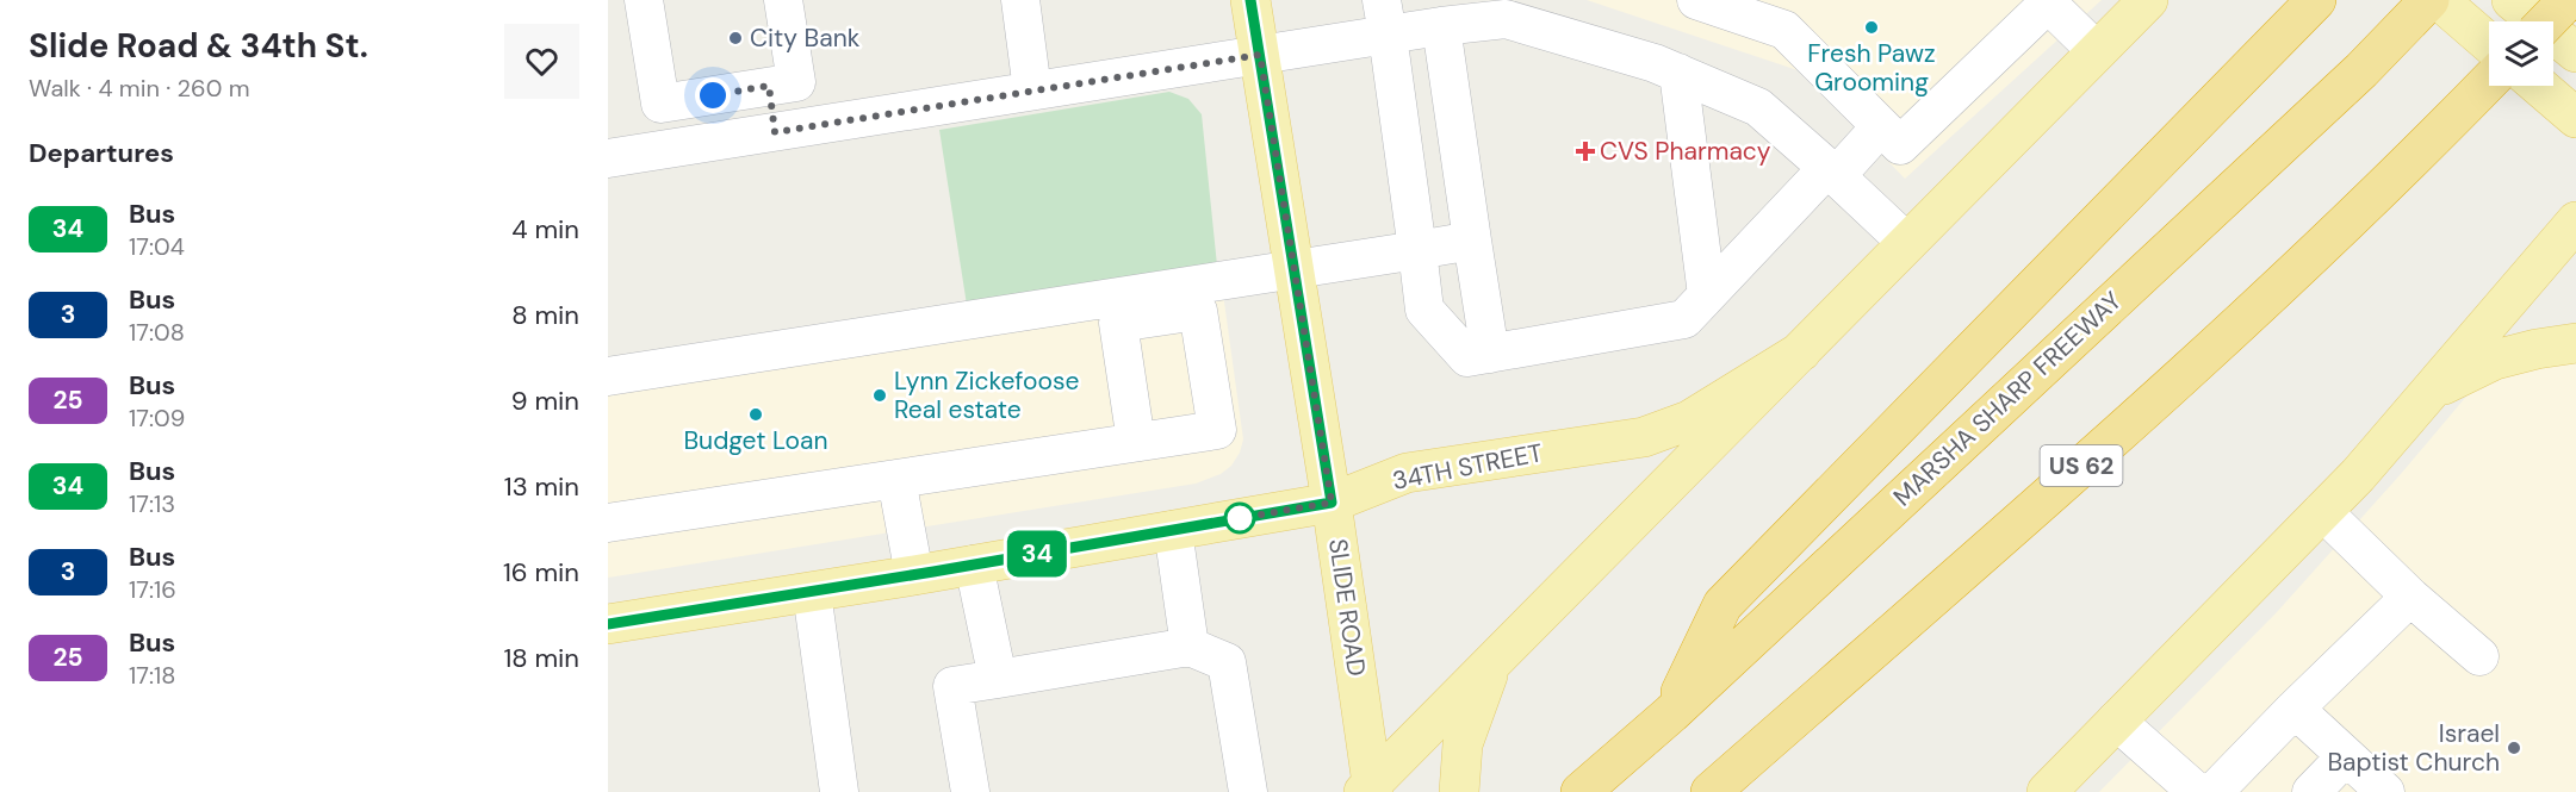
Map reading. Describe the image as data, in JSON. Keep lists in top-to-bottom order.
{
  "streets": {
    "highway": ["MARSHA SHARP FREEWAY", "US 62"],
    "main road": ["34TH STREET", "SLIDE ROAD"]
  },
  "crossings": [
    ["34TH STREET", "SLIDE ROAD"]
  ],
  "places": {
    "other": [
      "Fresh Pawz Grooming",
      "City Bank",
      "Lynn Zickefoose Real estate",
      "Budget Loan",
      "Israel Baptist Church"
    ],
    "health": ["CVS Pharmacy"]
  },
  "lines": ["bus line 34"],
  "page": {
    "heading": [
      ["Slide Road & 34th St.", "Walk · 4 min · 260 m"],
      "Departures"
    ],
    "on_map": "34",
    "list": [
      {
        "mark": "34",
        "name": "Bus",
        "note": "17:04",
        "value": "4 min"
      },
      {
        "mark": "3",
        "name": "Bus",
        "note": "17:08",
        "value": "8 min"
      },
      {
        "mark": "25",
        "name": "Bus",
        "note": "17:09",
        "value": "9 min"
      },
      {
        "mark": "34",
        "name": "Bus",
        "note": "17:13",
        "value": "13 min"
      },
      {
        "mark": "3",
        "name": "Bus",
        "note": "17:16",
        "value": "16 min"
      },
      {
        "mark": "25",
        "name": "Bus",
        "note": "17:18",
        "value": "18 min"
      }
    ]
  }
}
